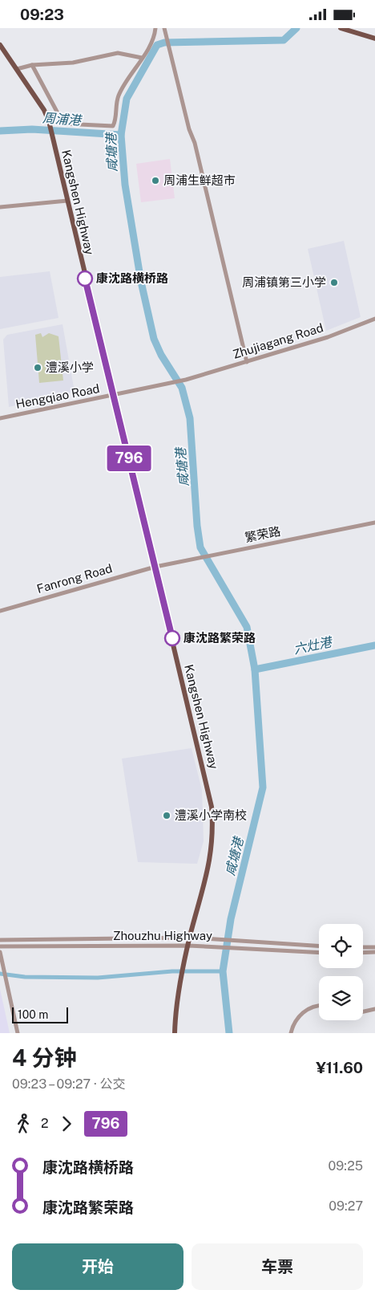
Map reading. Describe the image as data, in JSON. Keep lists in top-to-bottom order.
{
  "streets": {
    "main road": ["Kangshen Highway"],
    "street": [
      "Zhujiagang Road",
      "Hengqiao Road",
      "繁荣路",
      "Fanrong Road",
      "Zhouzhu Highway"
    ]
  },
  "crossings": [
    ["Kangshen Highway", "Hengqiao Road"],
    ["Kangshen Highway", "繁荣路"],
    ["Kangshen Highway", "Fanrong Road"],
    ["Kangshen Highway", "Zhouzhu Highway"],
    ["Zhujiagang Road", "Hengqiao Road"],
    ["繁荣路", "Fanrong Road"]
  ],
  "water": ["周浦港", "咸塘港", "六灶港"],
  "places": [
    "周浦生鲜超市",
    "康沈路横桥路",
    "周浦镇第三小学",
    "澧溪小学",
    "康沈路繁荣路",
    "澧溪小学南校"
  ],
  "lines": ["bus line 796"],
  "scale_bar": "100 m",
  "page": {
    "status": "09:23",
    "on_map": "796",
    "scale": "100 m",
    "heading": ["4 分钟", "09:23 – 09:27 · 公交", "¥11.60"],
    "legs": ["2", "796"],
    "list": [
      {
        "name": "康沈路横桥路",
        "value": "09:25"
      },
      {
        "name": "康沈路繁荣路",
        "value": "09:27"
      }
    ],
    "buttons": ["开始", "车票"]
  }
}
